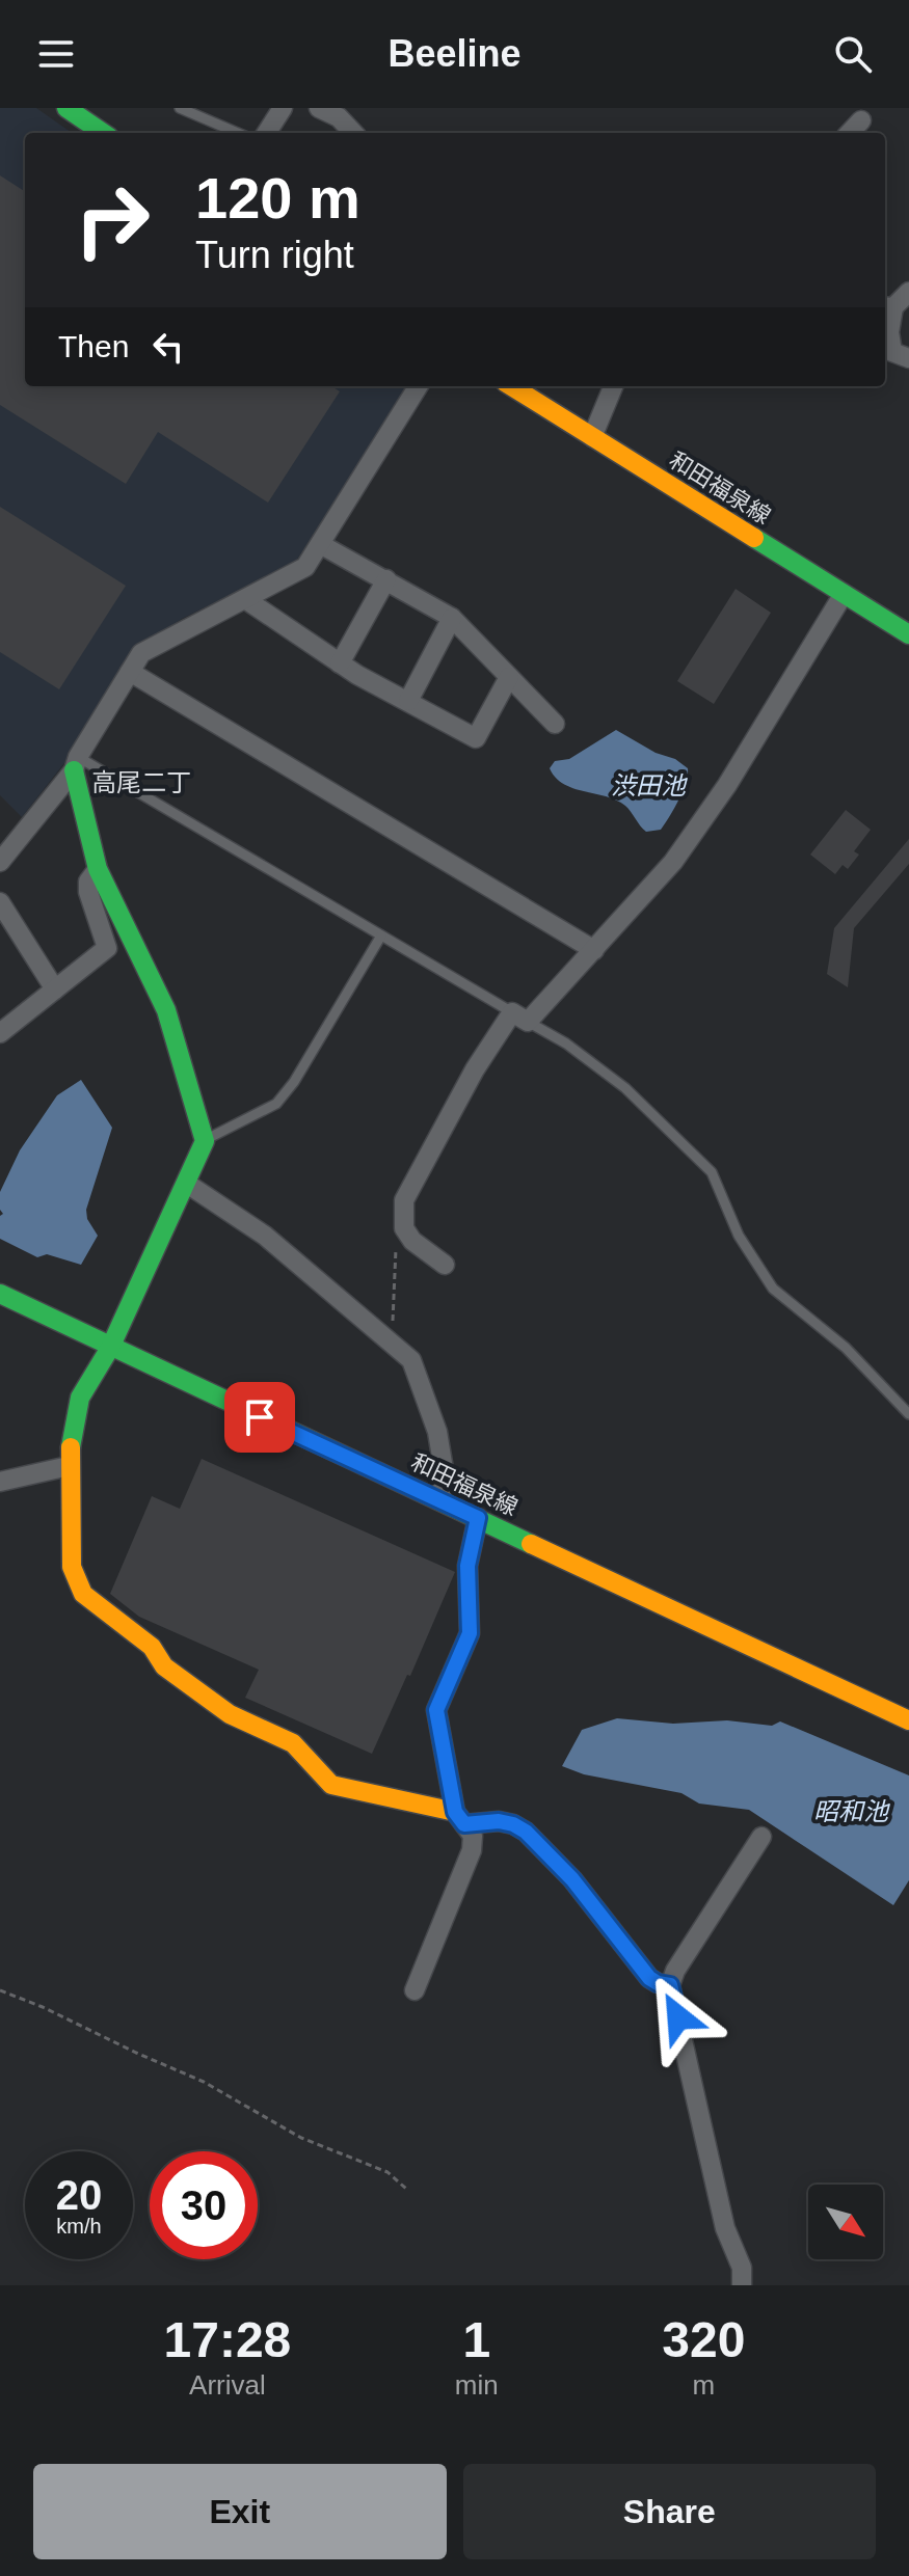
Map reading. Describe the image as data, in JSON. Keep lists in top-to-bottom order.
{
  "streets": {
    "main road": ["和田福泉線"]
  },
  "districts": ["高尾二丁"],
  "water": ["渋田池", "昭和池"],
  "north": "bottom right",
  "page": {
    "header": "Beeline",
    "turn": ["120 m", "Turn right"],
    "then": "Then",
    "speed": "20 km/h",
    "limit": "30",
    "eta": [
      "17:28",
      "Arrival",
      "1",
      "min",
      "320",
      "m"
    ],
    "buttons": ["Exit", "Share"]
  }
}
